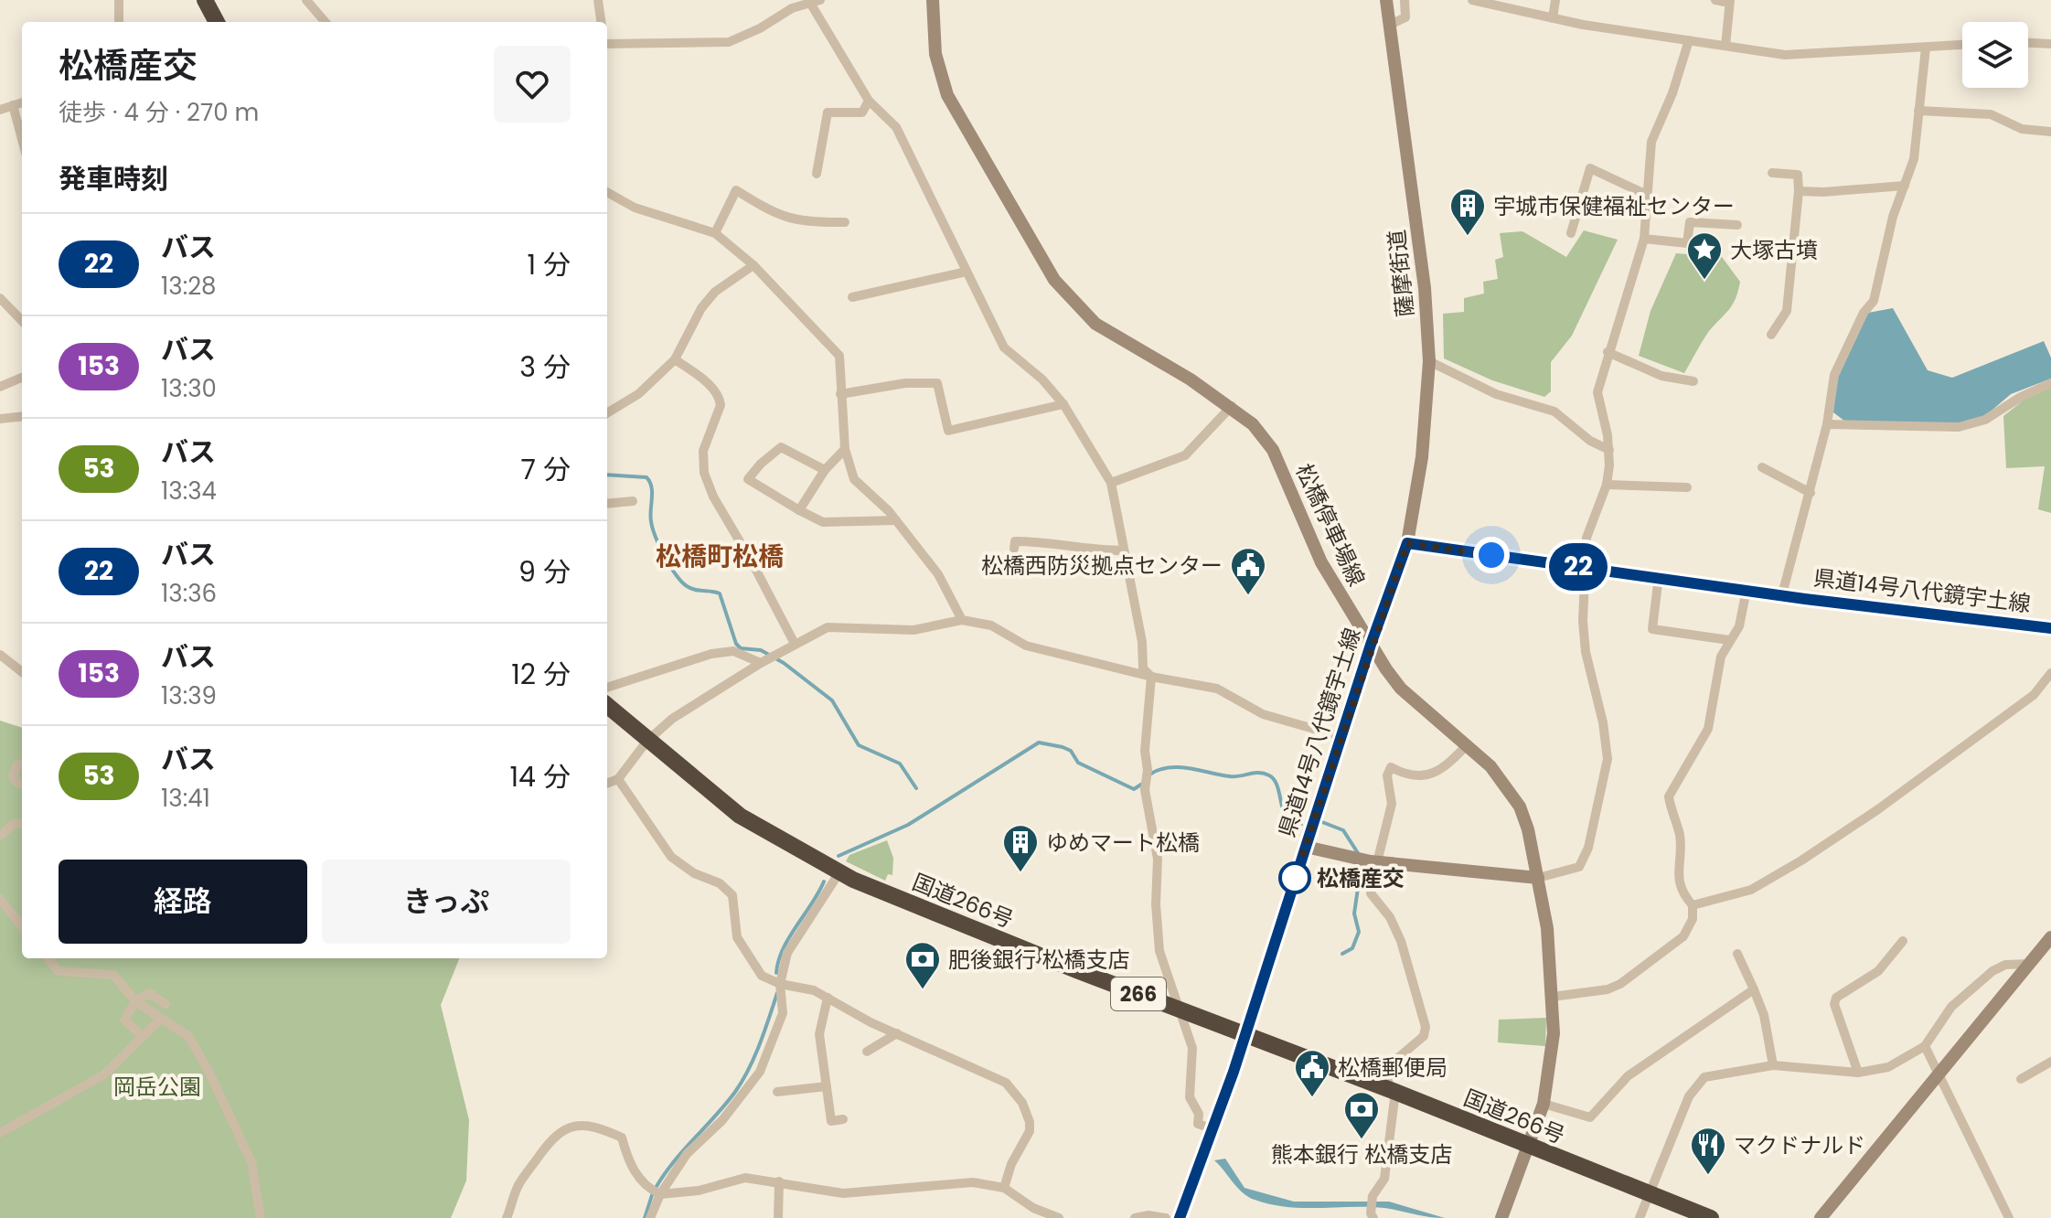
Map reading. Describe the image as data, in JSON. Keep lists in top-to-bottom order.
{
  "streets": {
    "highway": ["国道266号", "266"],
    "main road": ["薩摩街道", "松橋停車場線", "県道14号八代鏡宇土線"]
  },
  "crossings": [
    ["薩摩街道", "県道14号八代鏡宇土線"],
    ["松橋停車場線", "県道14号八代鏡宇土線"],
    ["松橋停車場線", "国道266号"],
    ["県道14号八代鏡宇土線", "国道266号"]
  ],
  "districts": ["松橋町松橋"],
  "parks": ["岡岳公園"],
  "places": {
    "building": ["宇城市保健福祉センター", "ゆめマート松橋"],
    "place": ["大塚古墳"],
    "public building": ["松橋西防災拠点センター", "松橋郵便局"],
    "other": ["松橋産交"],
    "bank": ["肥後銀行 松橋支店", "熊本銀行 松橋支店"],
    "restaurant": ["マクドナルド"]
  },
  "lines": ["bus line 22"],
  "page": {
    "on_map": "22",
    "heading": [
      ["松橋産交", "徒歩 · 4 分 · 270 m"],
      "発車時刻"
    ],
    "list": [
      {
        "mark": "22",
        "name": "バス",
        "note": "13:28",
        "value": "1 分"
      },
      {
        "mark": "153",
        "name": "バス",
        "note": "13:30",
        "value": "3 分"
      },
      {
        "mark": "53",
        "name": "バス",
        "note": "13:34",
        "value": "7 分"
      },
      {
        "mark": "22",
        "name": "バス",
        "note": "13:36",
        "value": "9 分"
      },
      {
        "mark": "153",
        "name": "バス",
        "note": "13:39",
        "value": "12 分"
      },
      {
        "mark": "53",
        "name": "バス",
        "note": "13:41",
        "value": "14 分"
      }
    ],
    "buttons": ["経路", "きっぷ"]
  }
}
